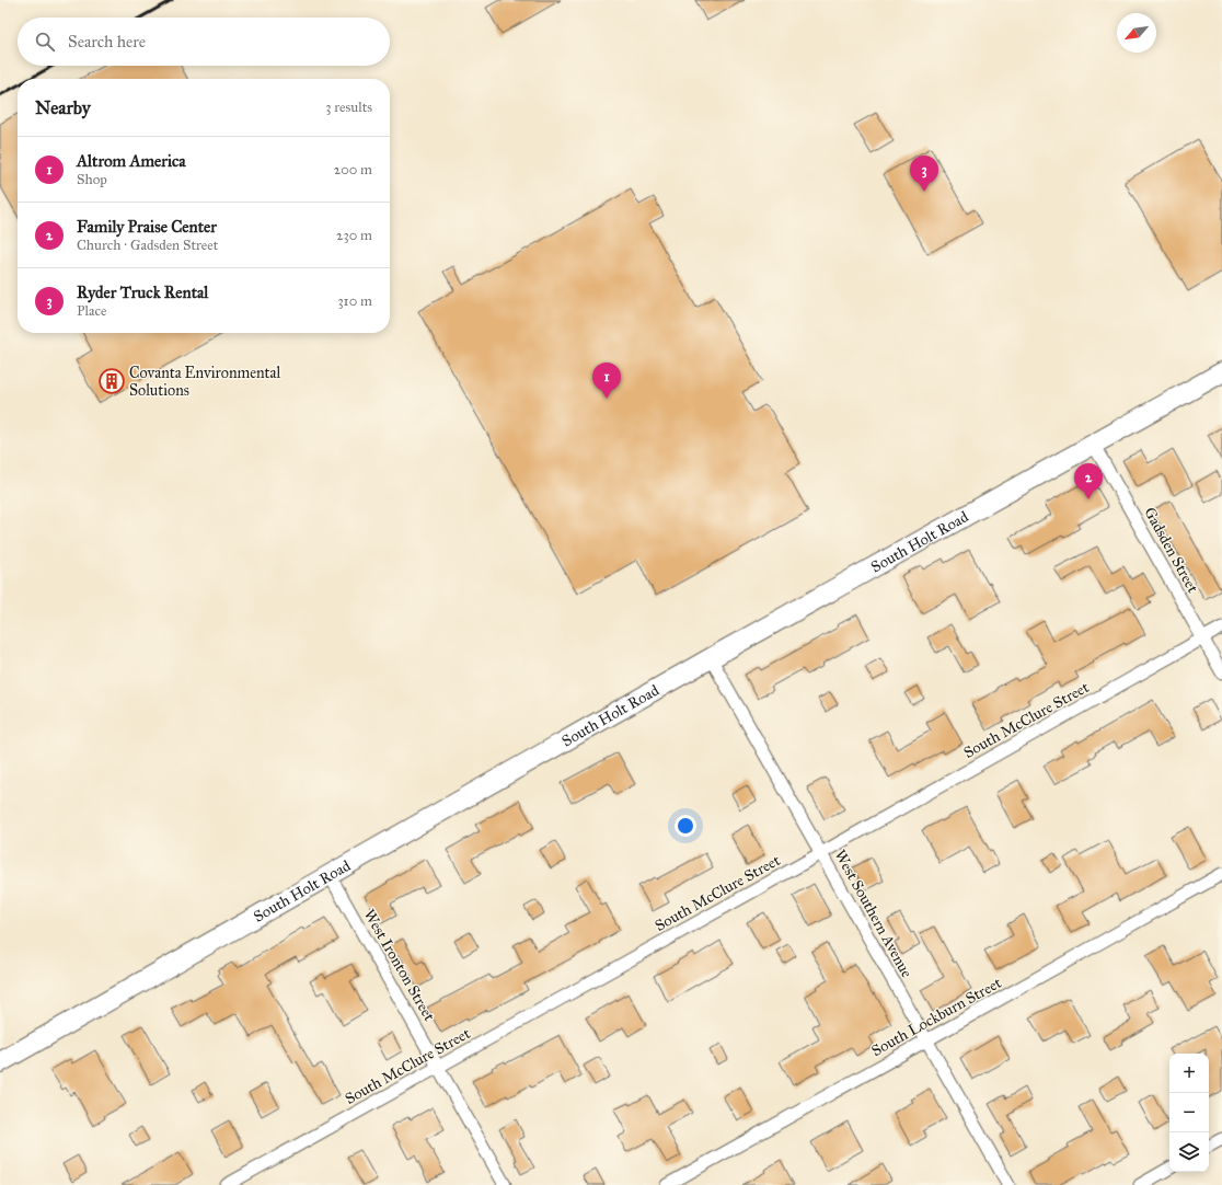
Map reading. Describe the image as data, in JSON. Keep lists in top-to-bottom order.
{
  "streets": {
    "main road": ["South Holt Road"],
    "street": [
      "Gadsden Street",
      "South McClure Street",
      "West Southern Avenue",
      "West Ironton Street",
      "South Lockburn Street"
    ]
  },
  "crossings": [
    ["South Holt Road", "Gadsden Street"],
    ["South Holt Road", "West Southern Avenue"],
    ["South Holt Road", "West Ironton Street"],
    ["Gadsden Street", "South McClure Street"],
    ["South McClure Street", "West Southern Avenue"],
    ["South McClure Street", "West Ironton Street"],
    ["West Southern Avenue", "South Lockburn Street"]
  ],
  "places": {
    "building": ["Covanta Environmental Solutions"]
  },
  "north": "bottom left",
  "page": {
    "search": "Search here",
    "heading": ["Nearby", "3 results"],
    "list": [
      {
        "mark": "1",
        "name": "Altrom America",
        "note": "Shop",
        "value": "200 m"
      },
      {
        "mark": "2",
        "name": "Family Praise Center",
        "note": "Church · Gadsden Street",
        "value": "230 m"
      },
      {
        "mark": "3",
        "name": "Ryder Truck Rental",
        "note": "Place",
        "value": "310 m"
      }
    ],
    "pins": ["3", "1", "2"],
    "map_buttons": ["+", "−"]
  }
}
